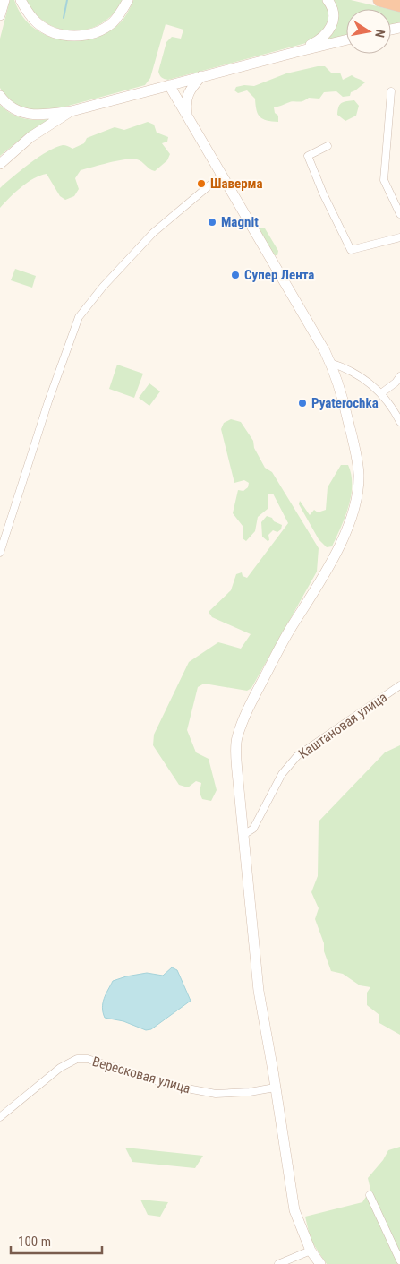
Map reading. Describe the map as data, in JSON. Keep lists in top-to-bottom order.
{
  "streets": {
    "street": ["Каштановая улица", "Вересковая улица"]
  },
  "places": [
    "Шаверма",
    "Magnit",
    "Супер Лента",
    "Pyaterochka"
  ],
  "scale_bar": "100 m",
  "north": "right"
}
